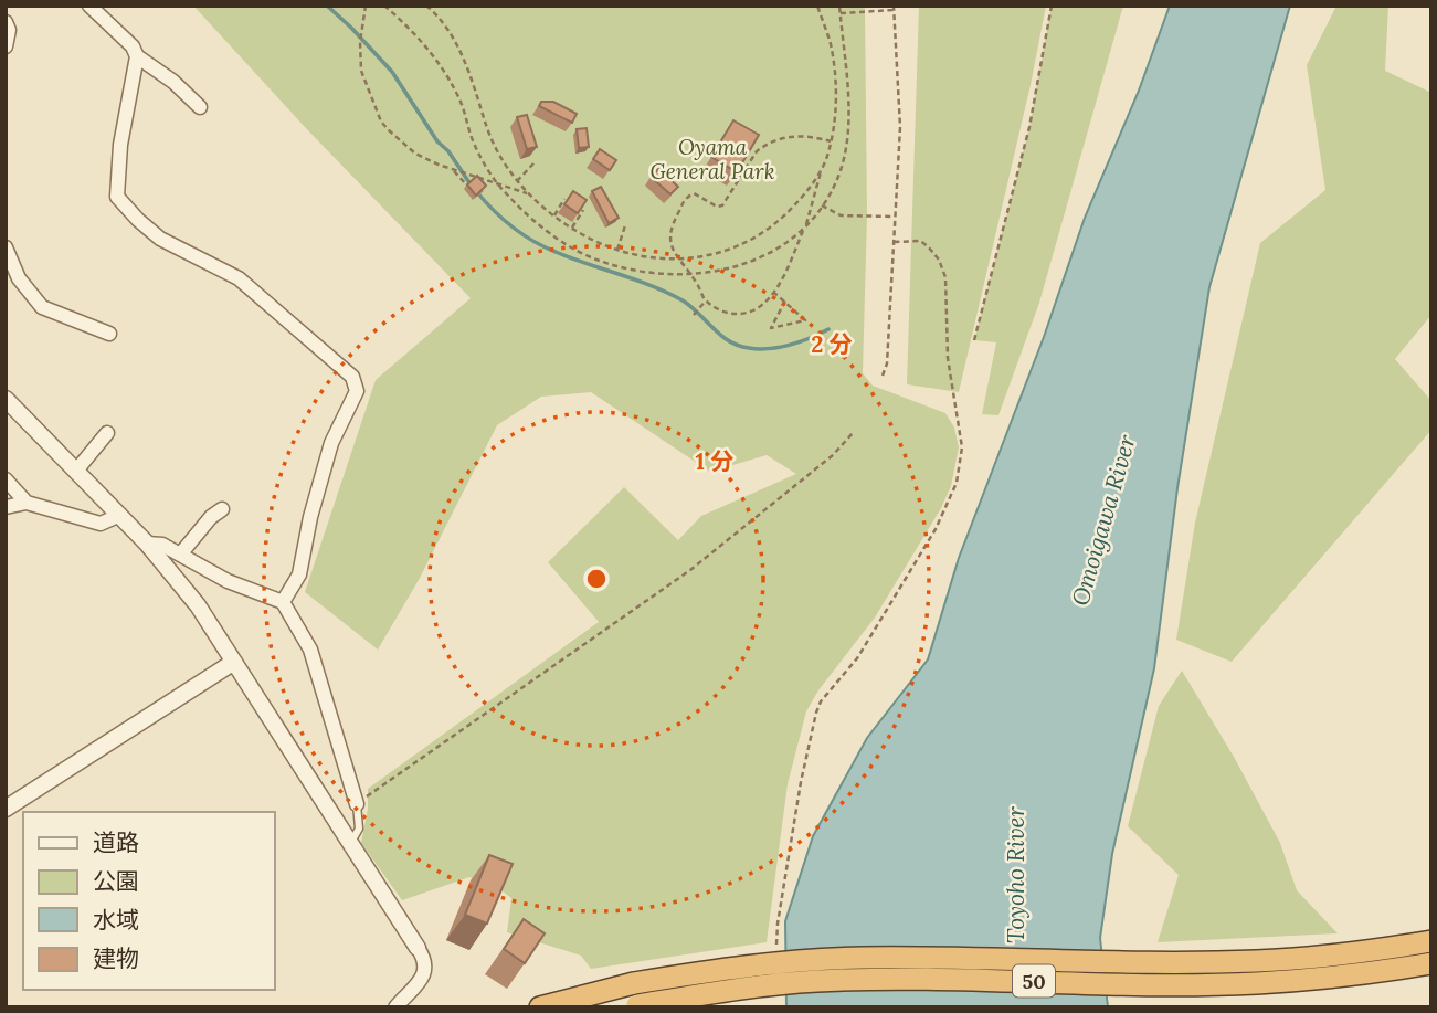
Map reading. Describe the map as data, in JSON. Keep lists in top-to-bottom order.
{
  "streets": {
    "highway": ["50"]
  },
  "water": ["Omoigawa River", "Toyoho River"],
  "parks": ["Oyama General Park"],
  "legend": [
    "道路",
    "公園",
    "水域",
    "建物"
  ],
  "rings": ["2 分", "1 分"]
}
